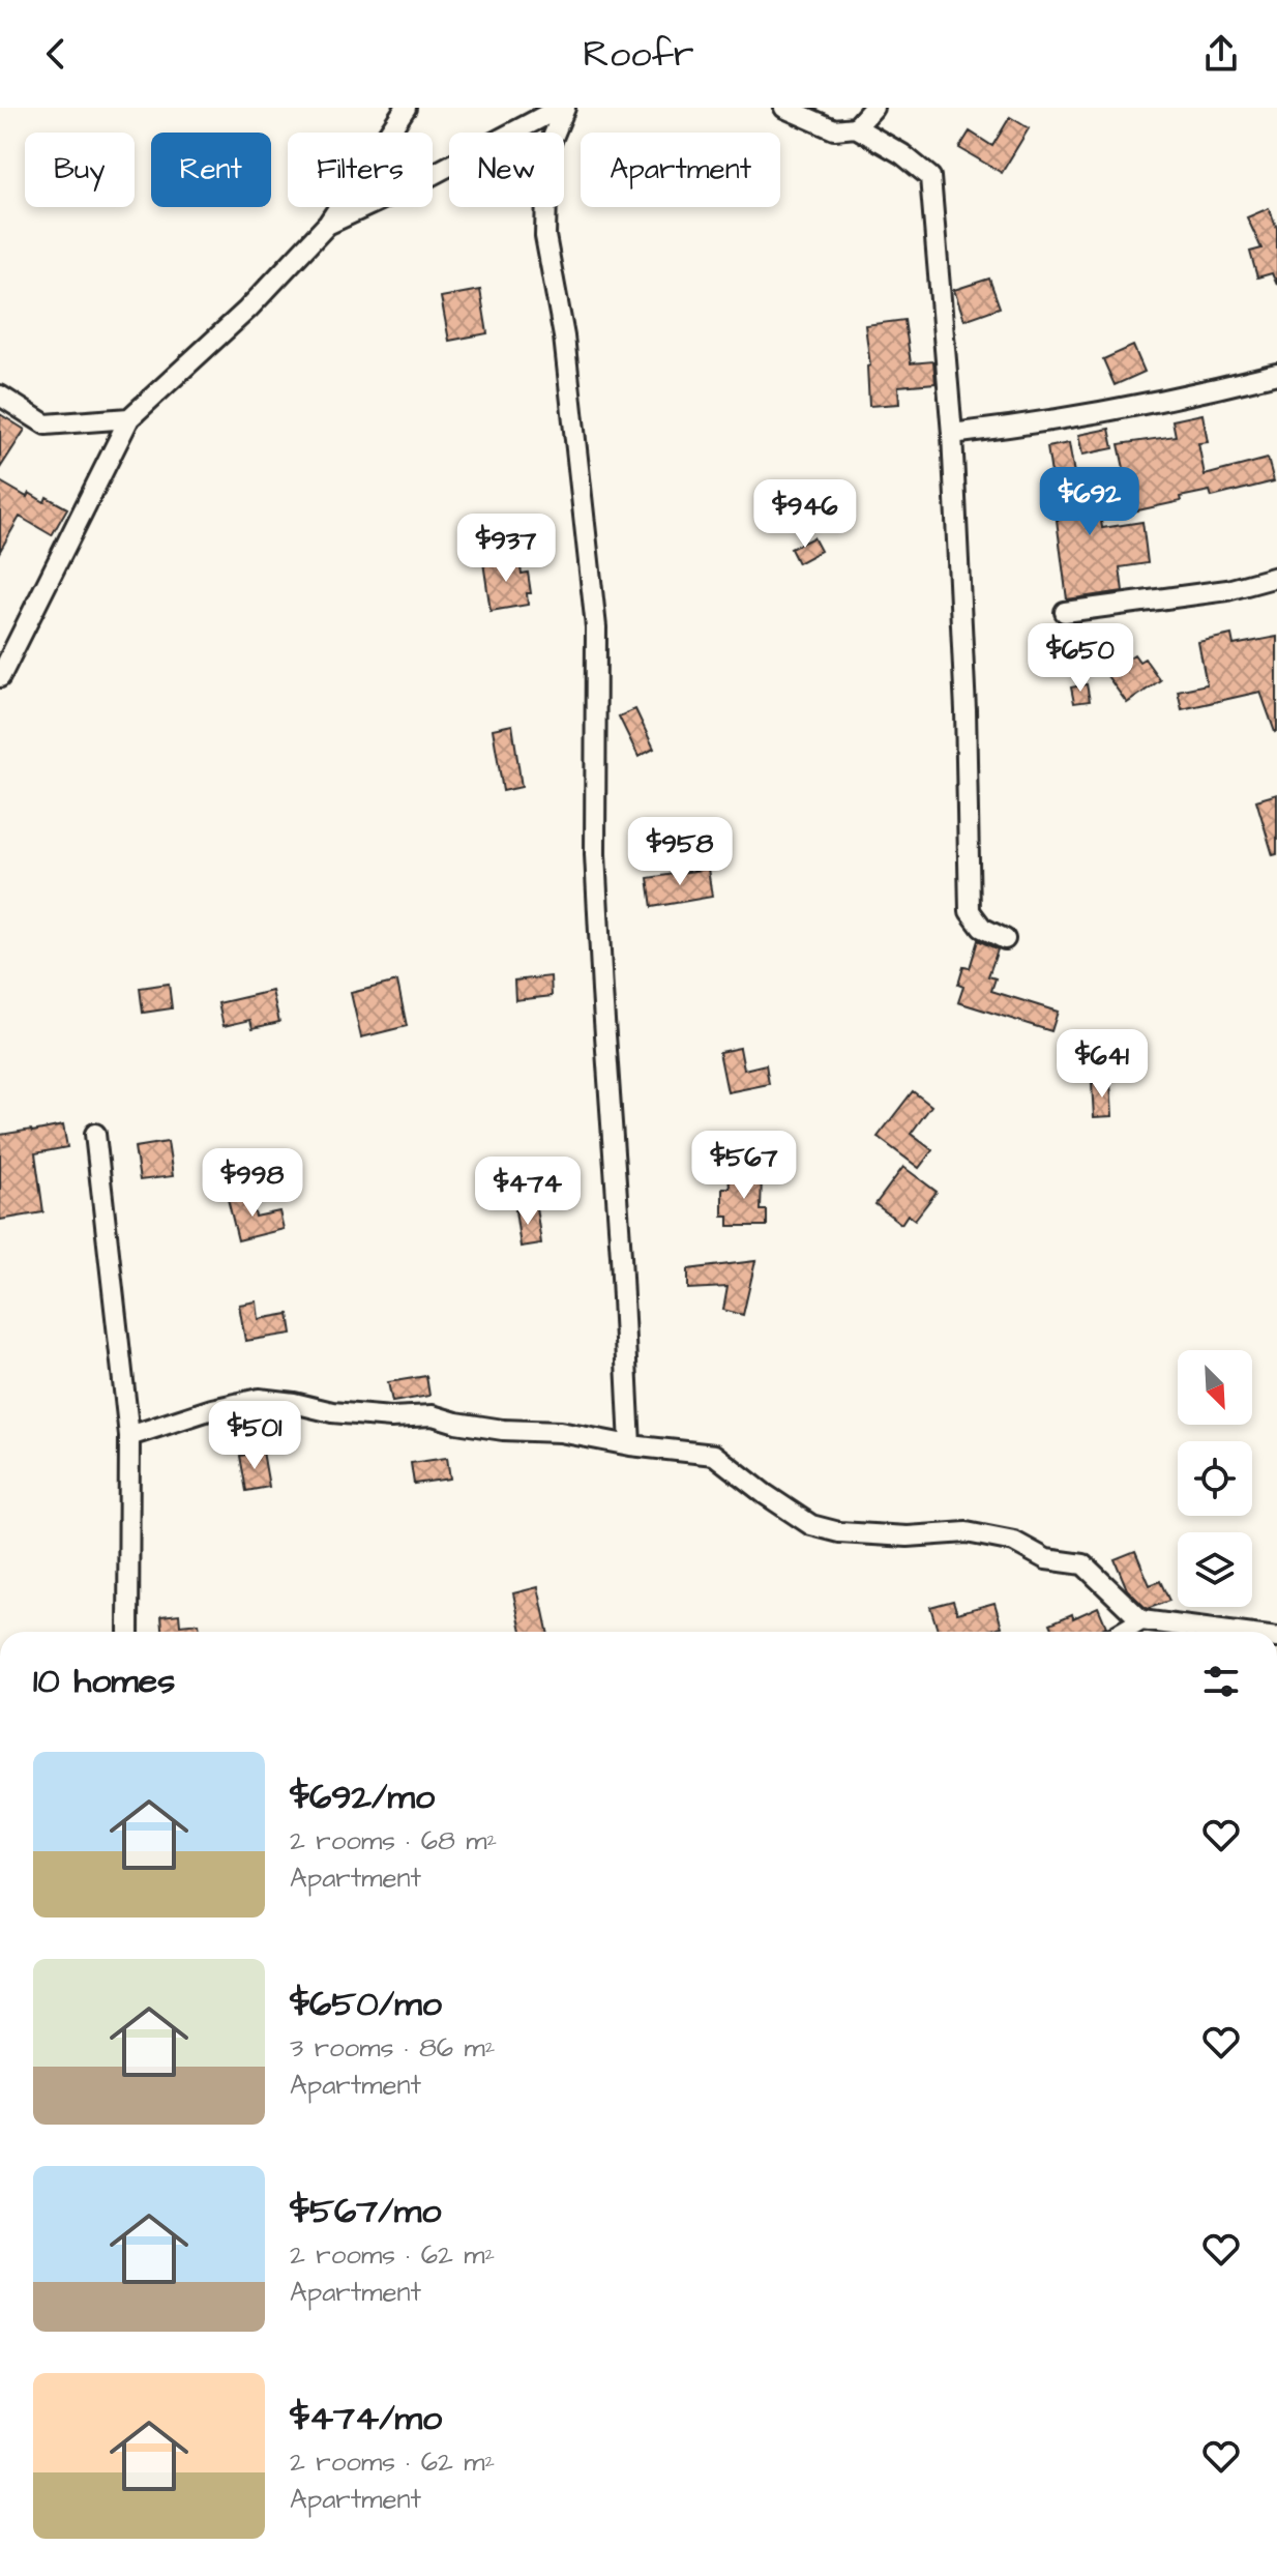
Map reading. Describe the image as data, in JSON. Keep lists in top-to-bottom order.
{
  "north": "bottom right",
  "page": {
    "header": "Roofr",
    "chip": [
      "Buy",
      "Rent",
      "Filters",
      "New",
      "Apartment"
    ],
    "price": [
      "$692",
      "$946",
      "$937",
      "$650",
      "$958",
      "$641",
      "$567",
      "$998",
      "$474",
      "$501"
    ],
    "heading": "10 homes",
    "list": [
      {
        "name": "$692/mo",
        "note": "2 rooms · 68 m² · Apartment"
      },
      {
        "name": "$650/mo",
        "note": "3 rooms · 86 m² · Apartment"
      },
      {
        "name": "$567/mo",
        "note": "2 rooms · 62 m² · Apartment"
      },
      {
        "name": "$474/mo",
        "note": "2 rooms · 62 m² · Apartment"
      }
    ]
  }
}
